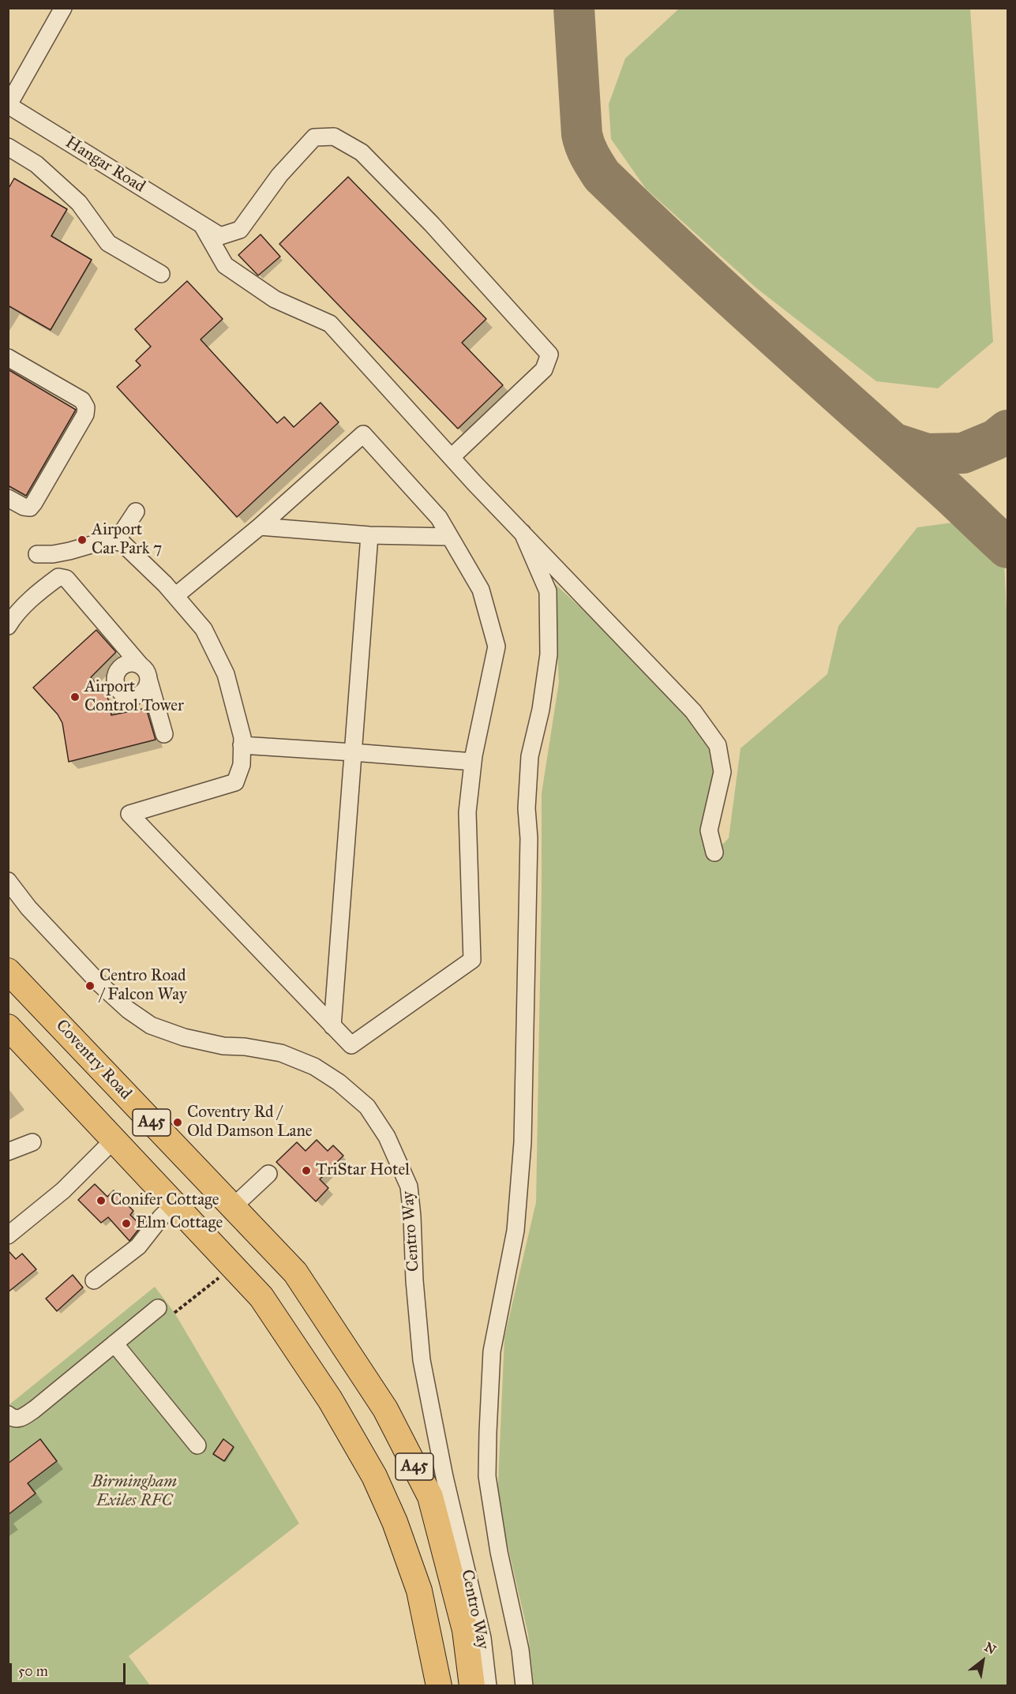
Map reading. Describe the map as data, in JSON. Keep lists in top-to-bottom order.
{
  "streets": {
    "highway": ["Coventry Road", "A45"],
    "street": ["Hangar Road", "Centro Way"]
  },
  "parks": ["Birmingham Exiles RFC"],
  "places": [
    "Airport Car Park 7",
    "Airport Control Tower",
    "Centro Road / Falcon Way",
    "Coventry Rd / Old Damson Lane",
    "TriStar Hotel",
    "Conifer Cottage",
    "Elm Cottage"
  ],
  "scale_bar": "50 m",
  "north": "top right"
}
